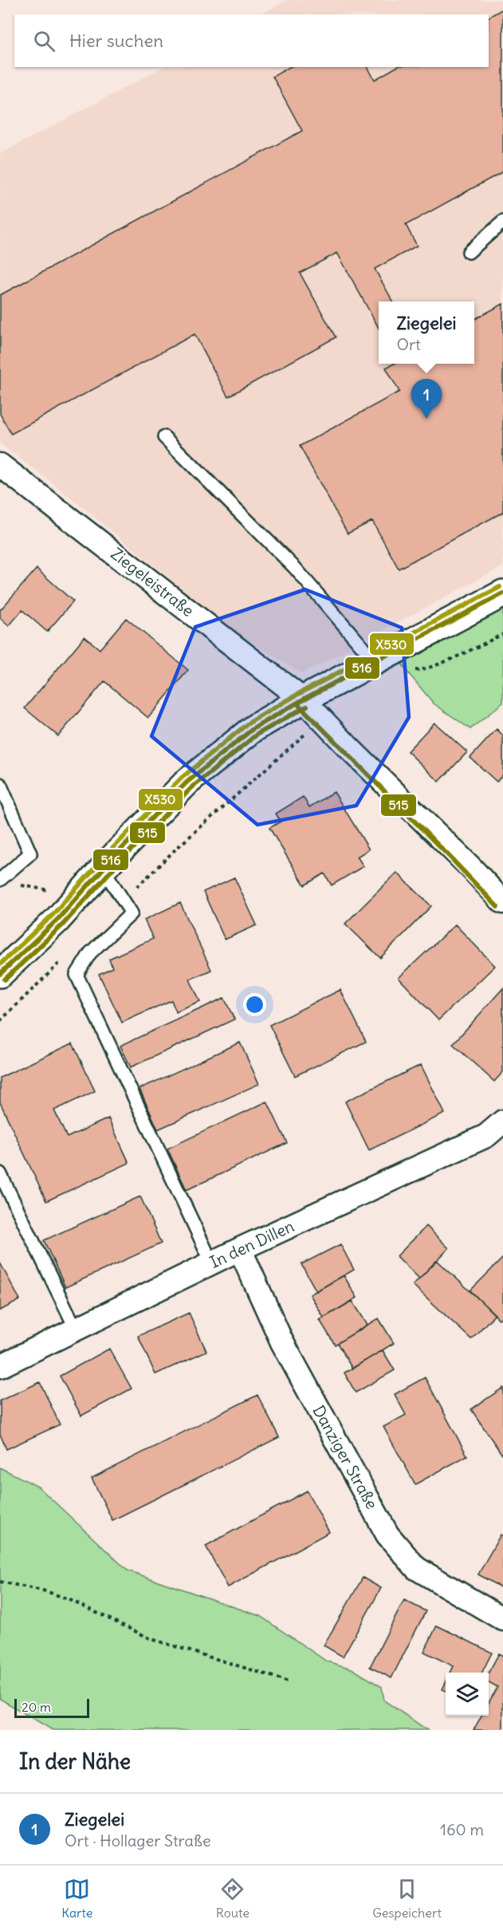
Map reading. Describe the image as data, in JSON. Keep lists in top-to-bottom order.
{
  "streets": {
    "street": ["Ziegeleistraße", "In den Dillen", "Danziger Straße"]
  },
  "crossings": [
    ["In den Dillen", "Danziger Straße"]
  ],
  "lines": ["transit line X530", "transit line 516", "transit line 515"],
  "scale_bar": "20 m",
  "page": {
    "search": "Hier suchen",
    "popup": ["Ziegelei", "Ort"],
    "pins": "1",
    "scale": "20 m",
    "heading": "In der Nähe",
    "list": [
      {
        "mark": "1",
        "name": "Ziegelei",
        "note": "Ort · Hollager Straße",
        "value": "160 m"
      }
    ],
    "nav": ["Karte", "Route", "Gespeichert"]
  }
}
